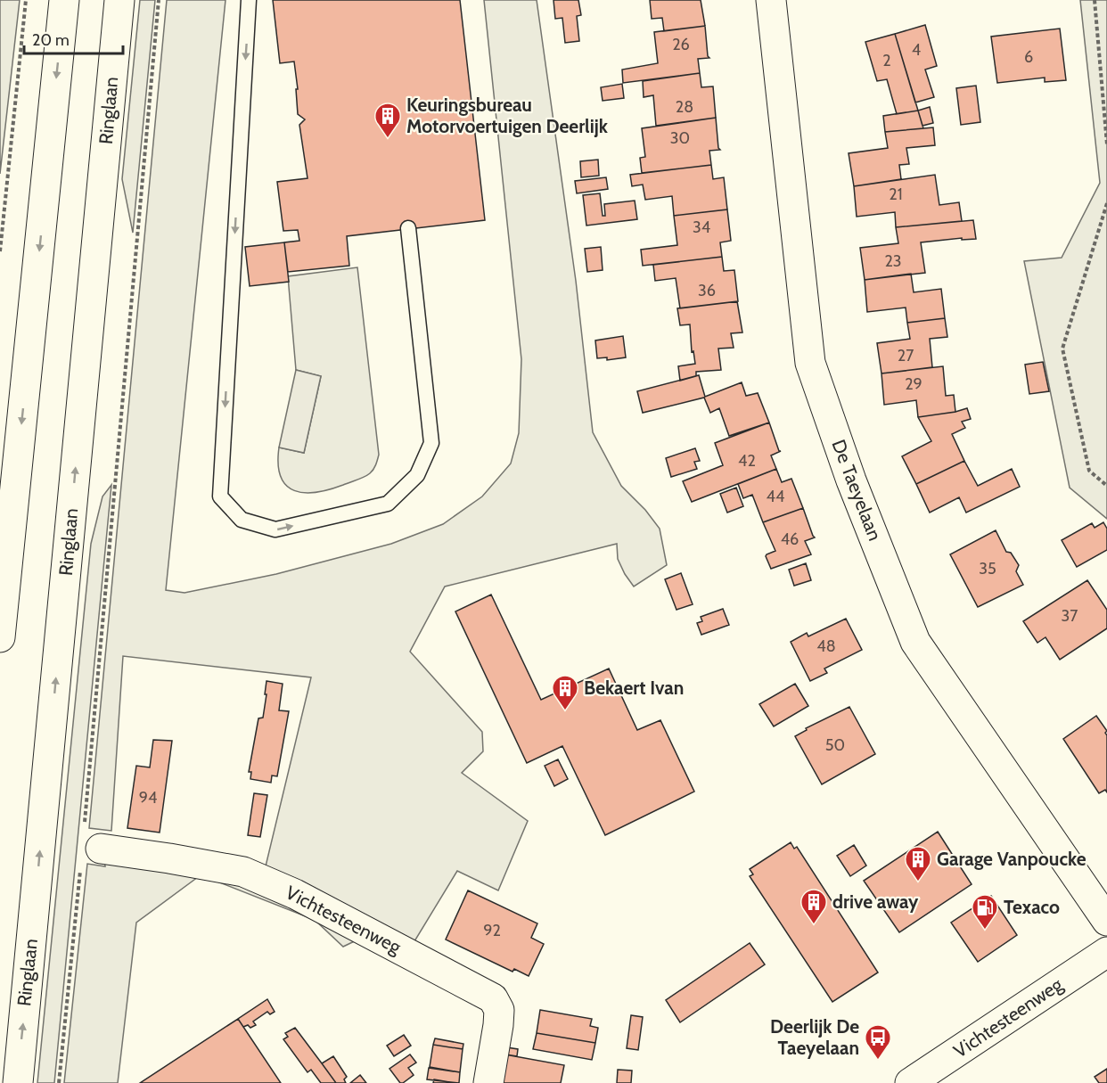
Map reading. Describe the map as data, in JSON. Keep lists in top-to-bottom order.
{
  "streets": {
    "street": ["Ringlaan", "De Taeyelaan", "Vichtesteenweg"]
  },
  "places": {
    "building": [
      "Keuringsbureau Motorvoertuigen Deerlijk",
      "Bekaert Ivan",
      "Garage Vanpoucke",
      "drive away"
    ],
    "fuel station": ["Texaco"],
    "bus stop": ["Deerlijk De Taeyelaan"]
  },
  "house_numbers": [
    "26",
    "4",
    "6",
    "2",
    "28",
    "30",
    "21",
    "34",
    "23",
    "36",
    "27",
    "29",
    "42",
    "44",
    "46",
    "35",
    "37",
    "48",
    "50",
    "94",
    "92"
  ],
  "scale_bar": "20 m"
}
